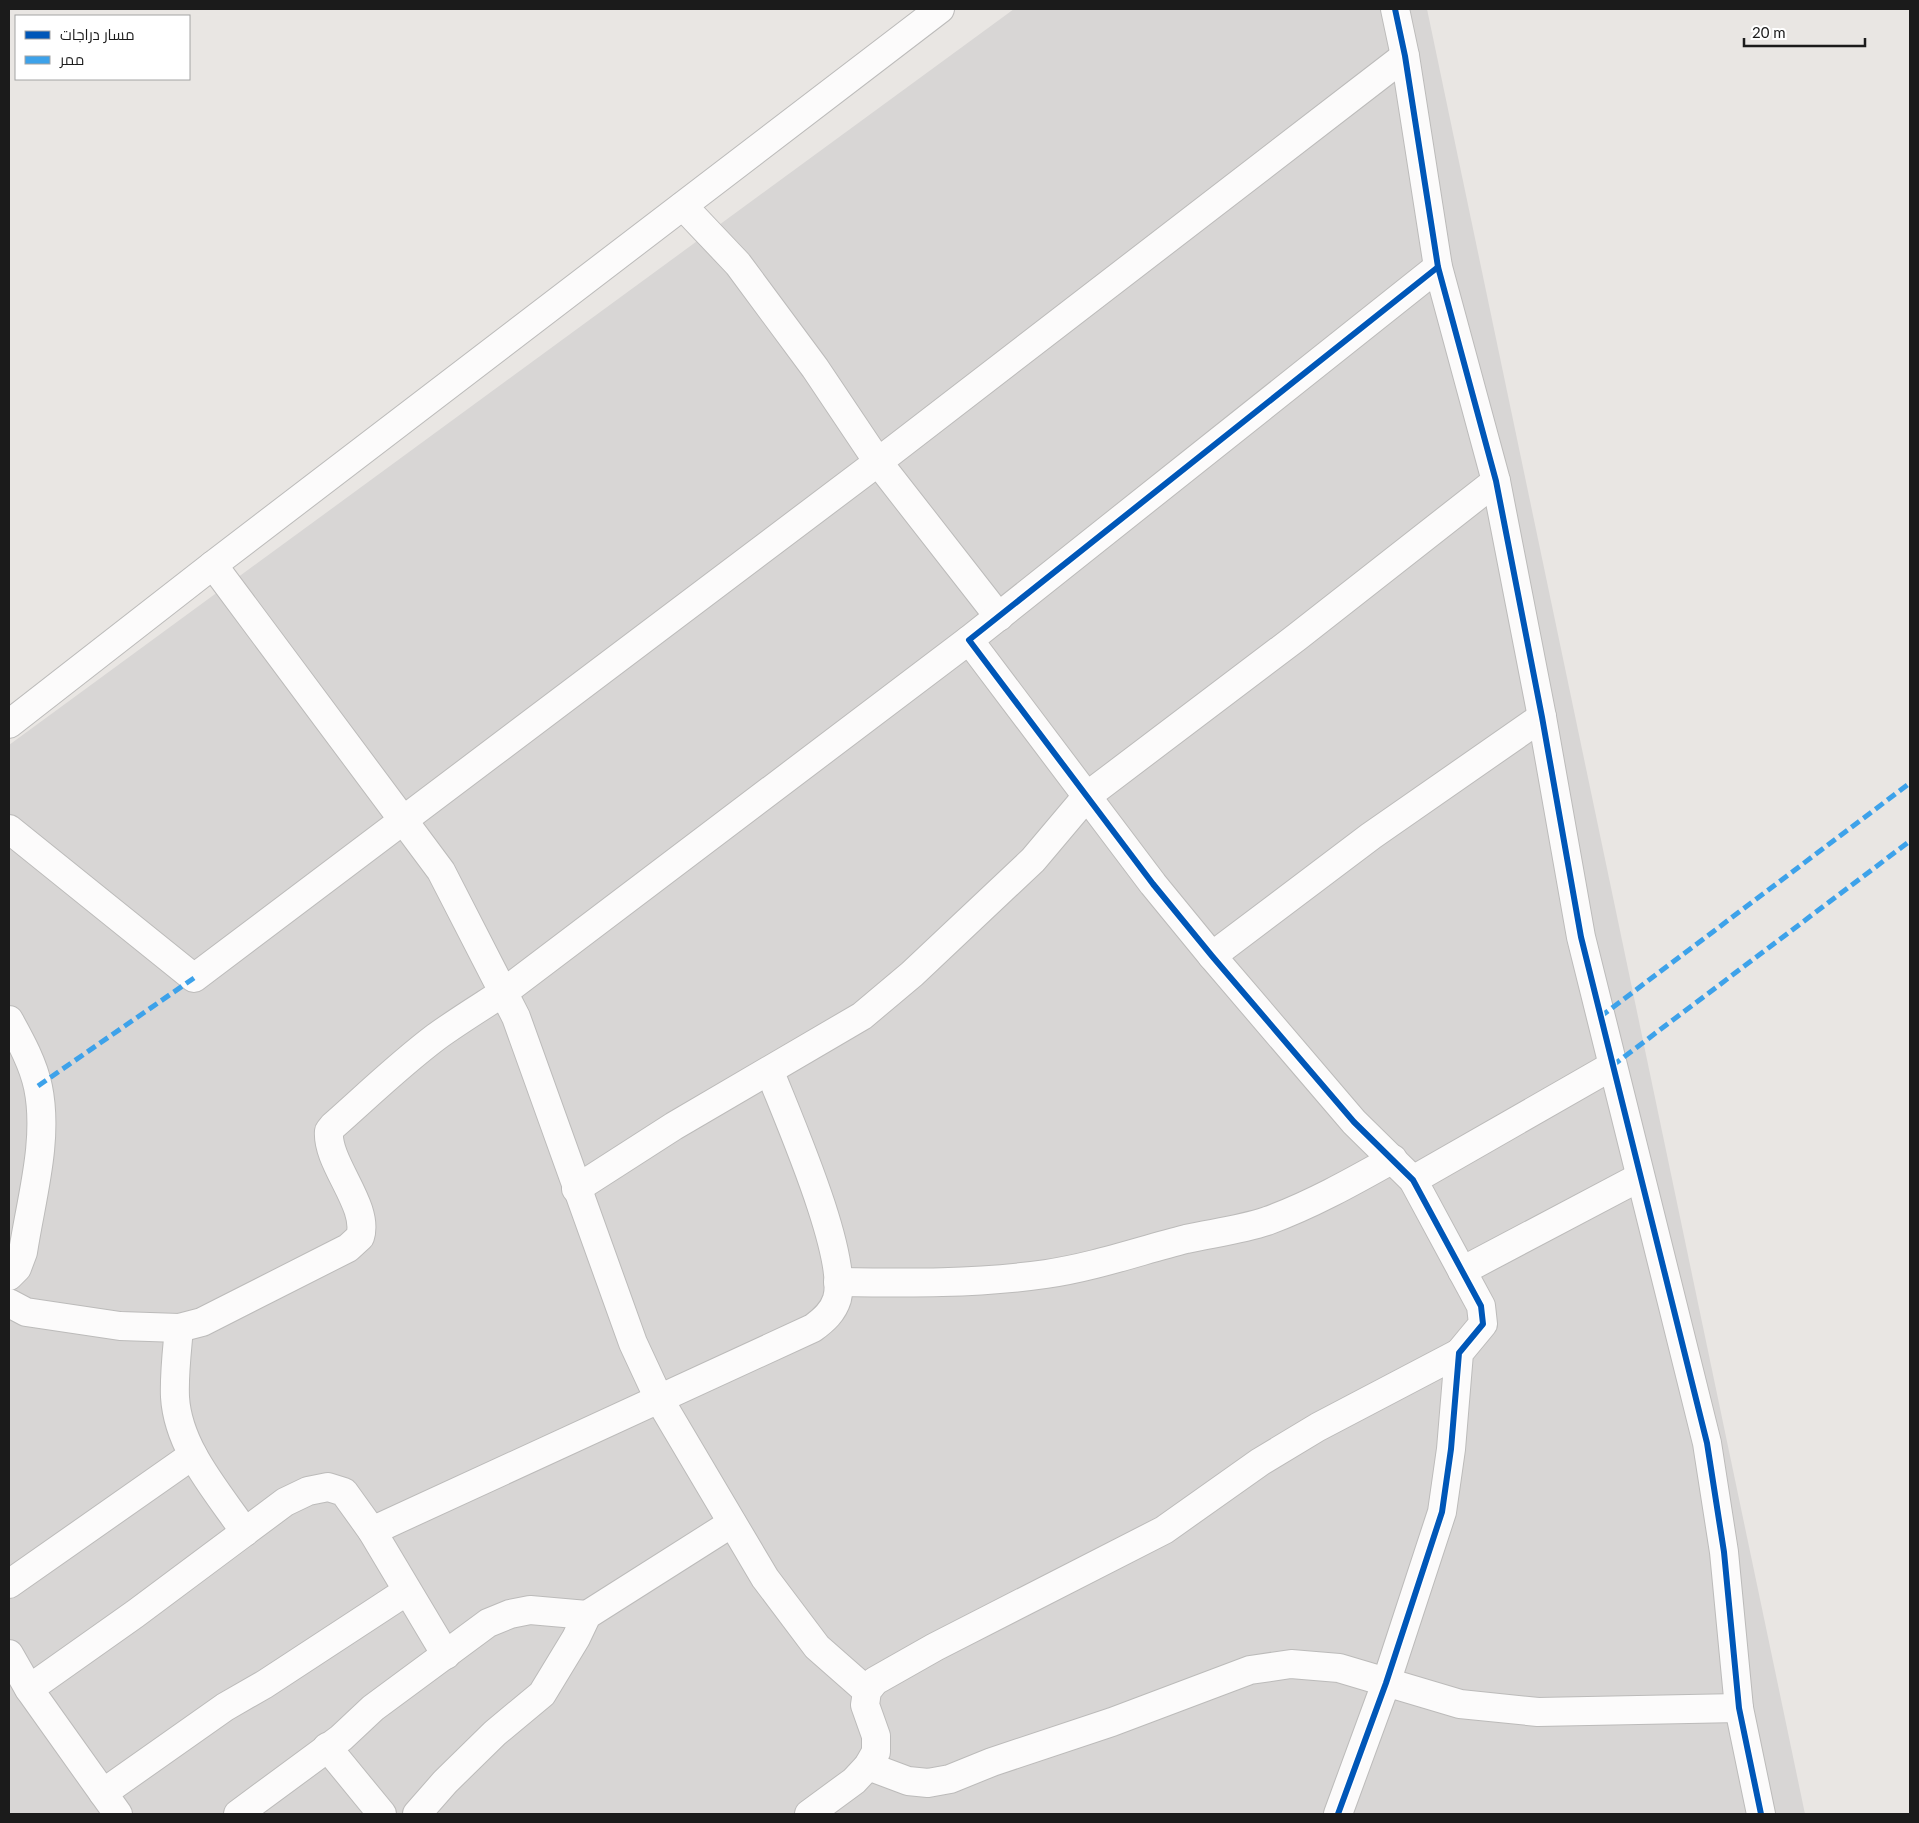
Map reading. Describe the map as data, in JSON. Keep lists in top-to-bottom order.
{
  "legend": ["مسار دراجات", "ممر"],
  "scale_bar": "20 m"
}
